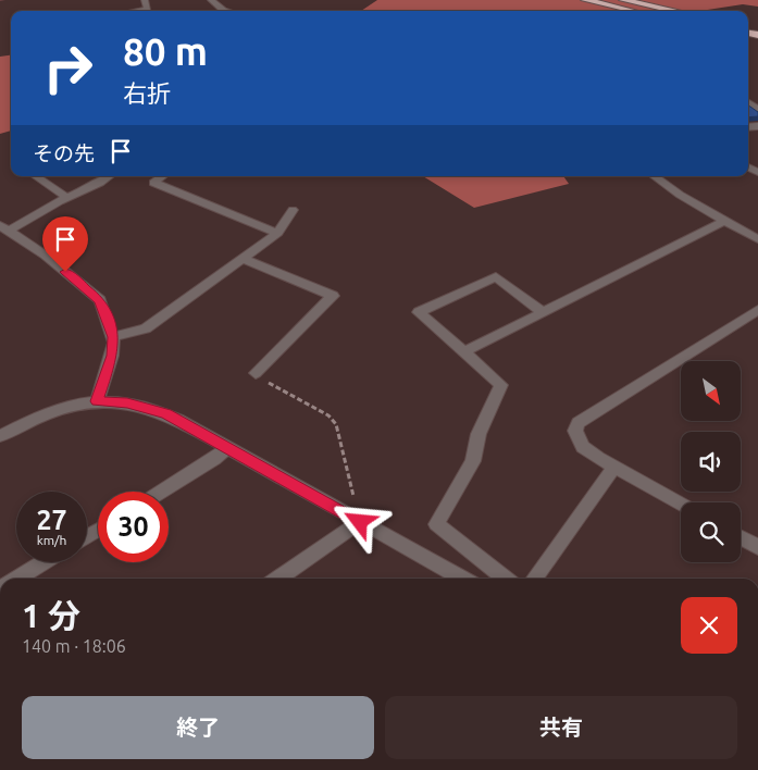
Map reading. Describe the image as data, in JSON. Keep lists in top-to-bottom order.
{
  "north": "bottom right",
  "page": {
    "turn": ["80 m", "右折"],
    "then": "その先",
    "speed": "27 km/h",
    "limit": "30",
    "heading": ["1 分", "140 m · 18:06"],
    "buttons": ["終了", "共有"]
  }
}
